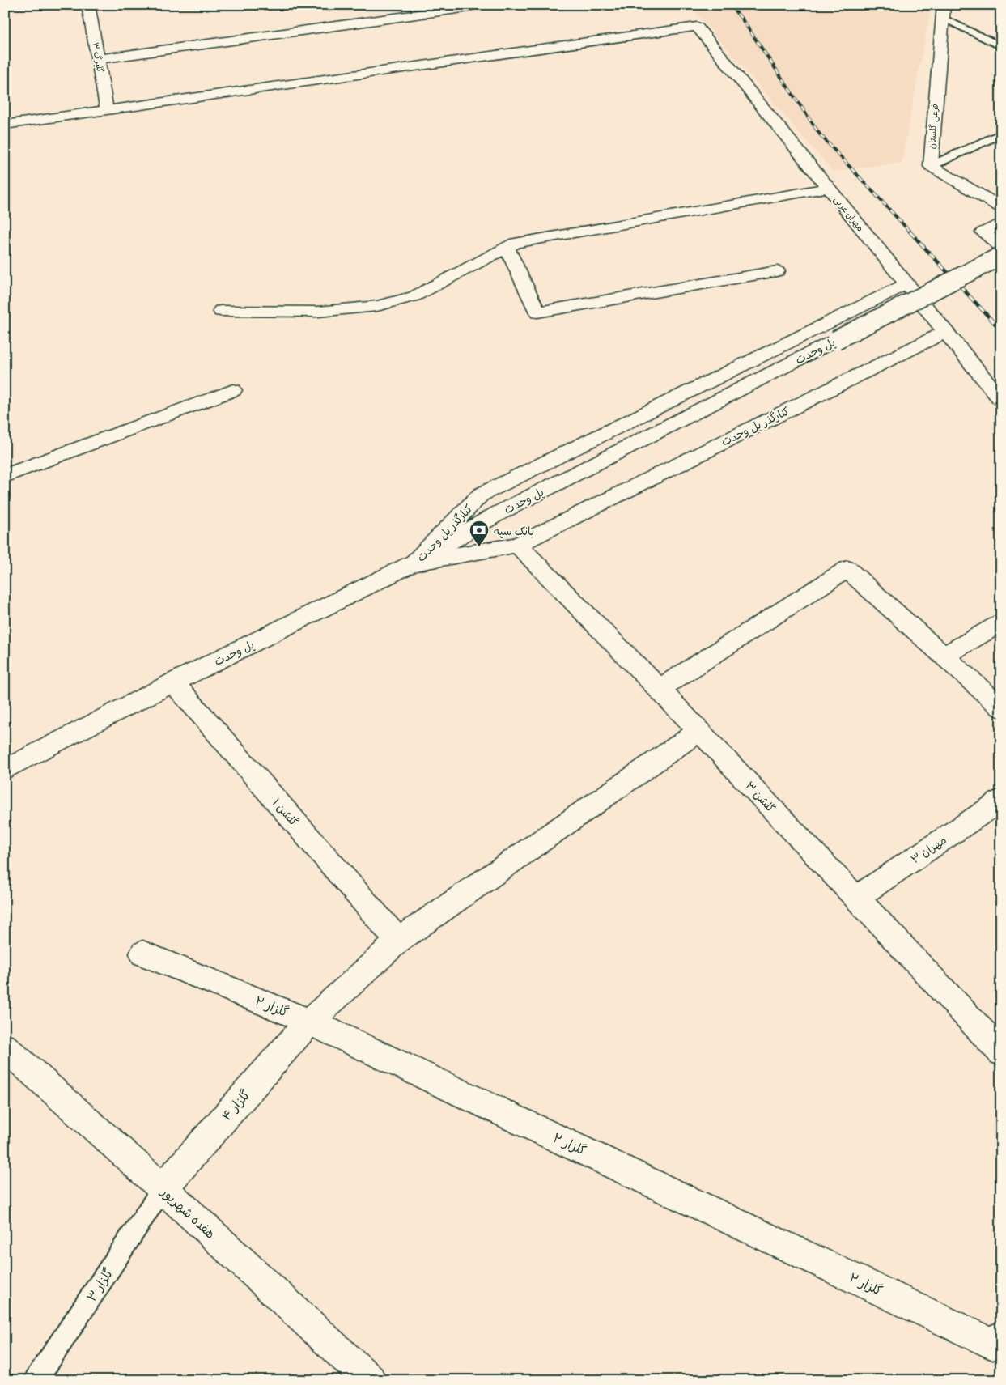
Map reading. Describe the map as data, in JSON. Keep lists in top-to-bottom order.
{
  "streets": {
    "street": [
      "گلبرگ ۳",
      "فرعی گلستان",
      "مهران غربی",
      "پل وحدت",
      "کنارگذر پل وحدت",
      "گلشن ۳",
      "گلشن ۱",
      "مهران ۳",
      "گلزار ۲",
      "گلزار ۴",
      "هفده شهریور"
    ],
    "lane": ["گلزار ۳"]
  },
  "crossings": [
    ["گلبرگ ۳", "مهران غربی"],
    ["مهران غربی", "کنارگذر پل وحدت"],
    ["پل وحدت", "کنارگذر پل وحدت"],
    ["پل وحدت", "گلشن ۱"],
    ["کنارگذر پل وحدت", "گلشن ۳"],
    ["گلشن ۳", "مهران ۳"],
    ["گلشن ۳", "گلزار ۴"],
    ["گلشن ۱", "گلزار ۴"],
    ["گلزار ۲", "گلزار ۴"],
    ["گلزار ۴", "هفده شهریور"],
    ["گلزار ۴", "گلزار ۳"],
    ["هفده شهریور", "گلزار ۳"]
  ],
  "places": {
    "bank": ["بانک سپه"]
  }
}
